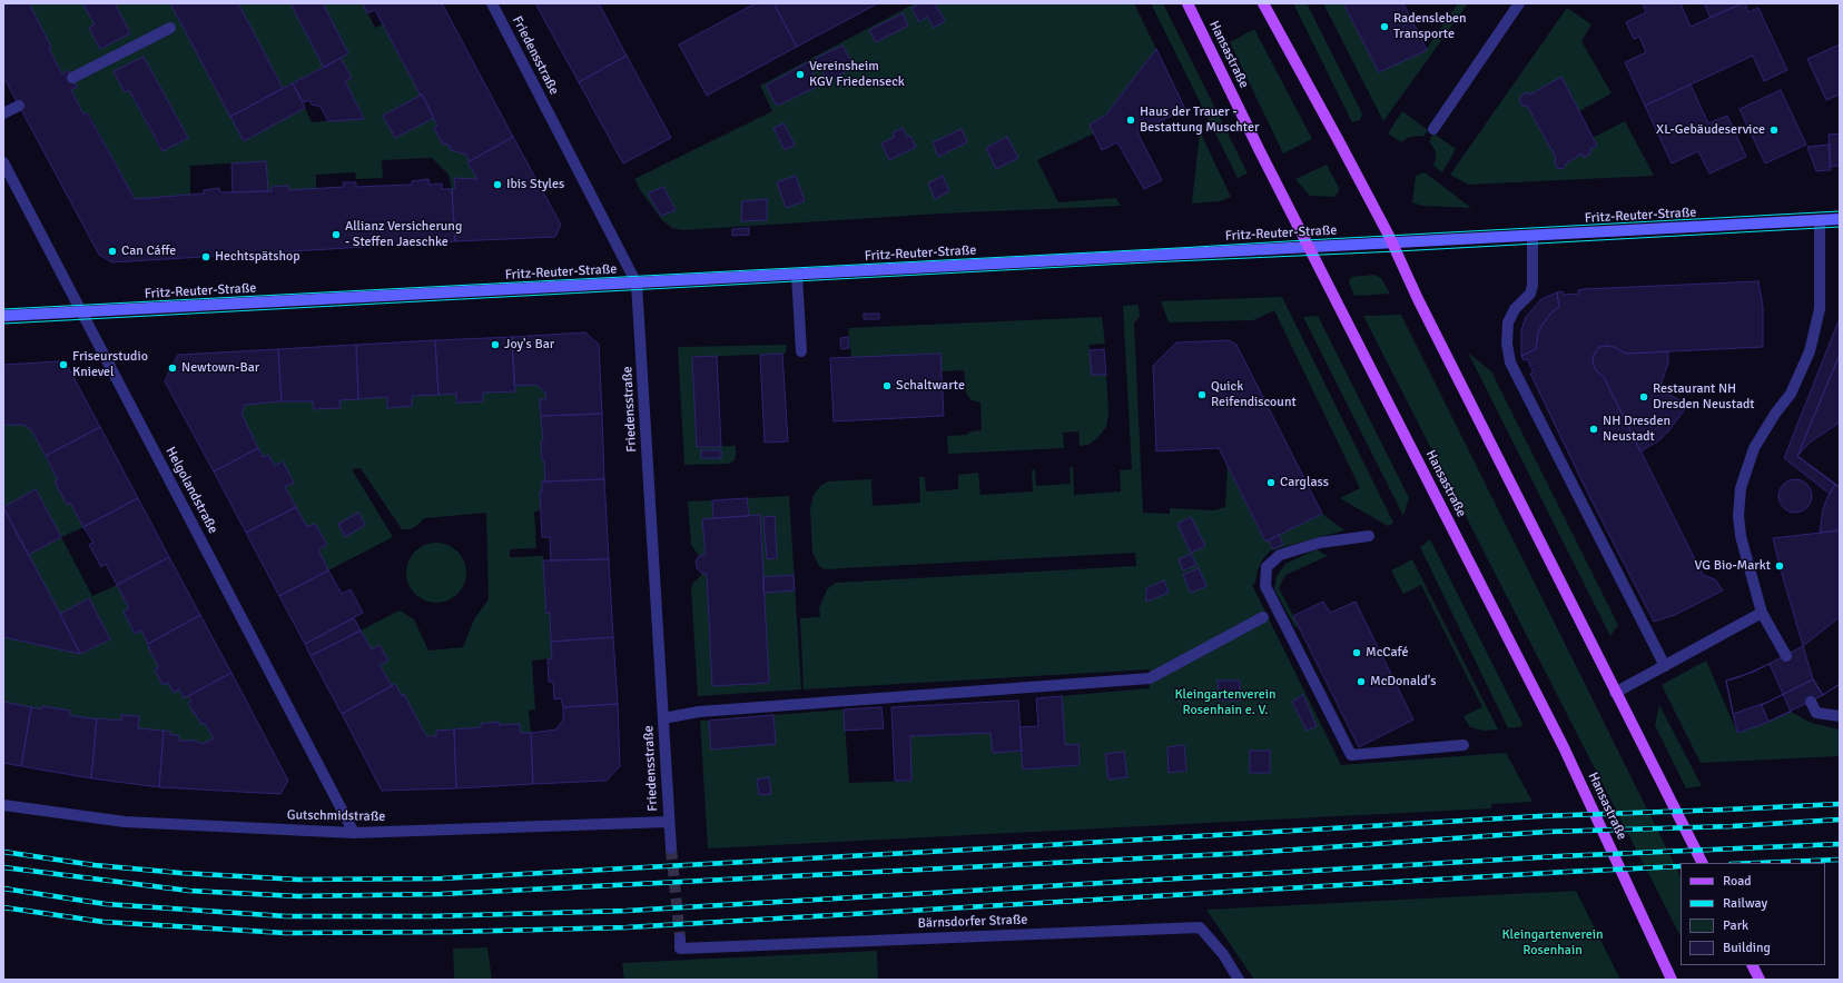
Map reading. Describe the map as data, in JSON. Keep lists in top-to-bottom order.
{
  "streets": {
    "main road": ["Hansastraße", "Fritz-Reuter-Straße"],
    "street": [
      "Friedensstraße",
      "Helgolandstraße",
      "Gutschmidstraße",
      "Bärnsdorfer Straße"
    ]
  },
  "crossings": [
    ["Hansastraße", "Fritz-Reuter-Straße"],
    ["Friedensstraße", "Fritz-Reuter-Straße"],
    ["Friedensstraße", "Gutschmidstraße"],
    ["Fritz-Reuter-Straße", "Helgolandstraße"],
    ["Helgolandstraße", "Gutschmidstraße"]
  ],
  "parks": ["Kleingartenverein Rosenhain e. V.", "Kleingartenverein Rosenhain"],
  "places": [
    "Radensleben Transporte",
    "Vereinsheim KGV Friedenseck",
    "Haus der Trauer - Bestattung Muschter",
    "XL-Gebäudeservice",
    "Ibis Styles",
    "Allianz Versicherung - Steffen Jaeschke",
    "Can Cáffe",
    "Hechtspätshop",
    "Joy's Bar",
    "Friseurstudio Knievel",
    "Newtown-Bar",
    "Schaltwarte",
    "Quick Reifendiscount",
    "Restaurant NH Dresden Neustadt",
    "NH Dresden Neustadt",
    "Carglass",
    "VG Bio-Markt",
    "McCafé",
    "McDonald's"
  ],
  "legend": [
    "Road",
    "Railway",
    "Park",
    "Building"
  ]
}
